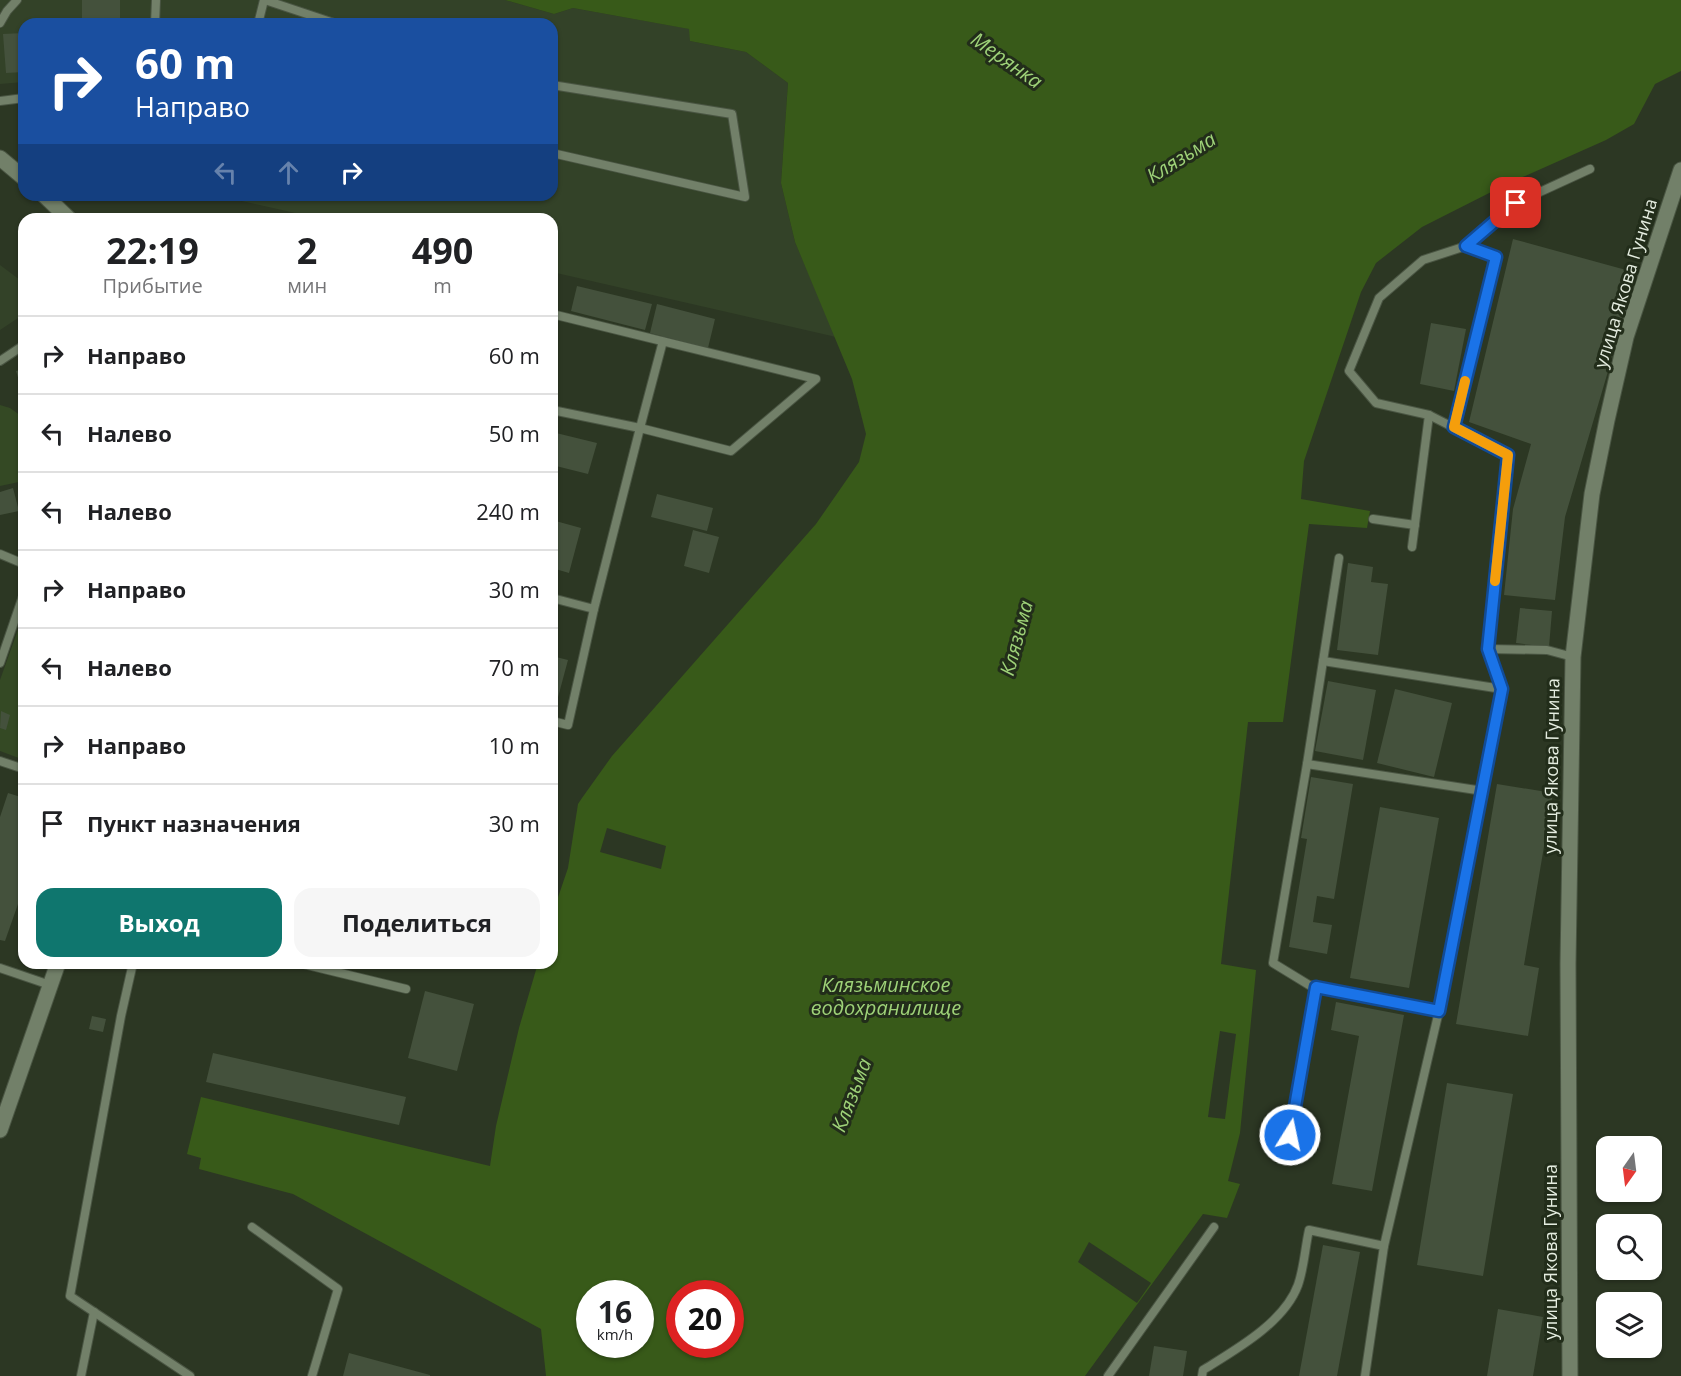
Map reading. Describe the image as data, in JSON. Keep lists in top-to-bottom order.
{
  "streets": {
    "street": ["улица Якова Гунина"]
  },
  "water": ["Мерянка", "Клязьма", "Клязьминское водохранилище"],
  "north": "bottom",
  "page": {
    "turn": ["60 m", "Направо"],
    "eta": [
      "22:19",
      "Прибытие",
      "2",
      "мин",
      "490",
      "m"
    ],
    "list": [
      {
        "name": "Направо",
        "value": "60 m"
      },
      {
        "name": "Налево",
        "value": "50 m"
      },
      {
        "name": "Налево",
        "value": "240 m"
      },
      {
        "name": "Направо",
        "value": "30 m"
      },
      {
        "name": "Налево",
        "value": "70 m"
      },
      {
        "name": "Направо",
        "value": "10 m"
      },
      {
        "name": "Пункт назначения",
        "value": "30 m"
      }
    ],
    "buttons": ["Выход", "Поделиться"],
    "speed": "16 km/h",
    "limit": "20"
  }
}
